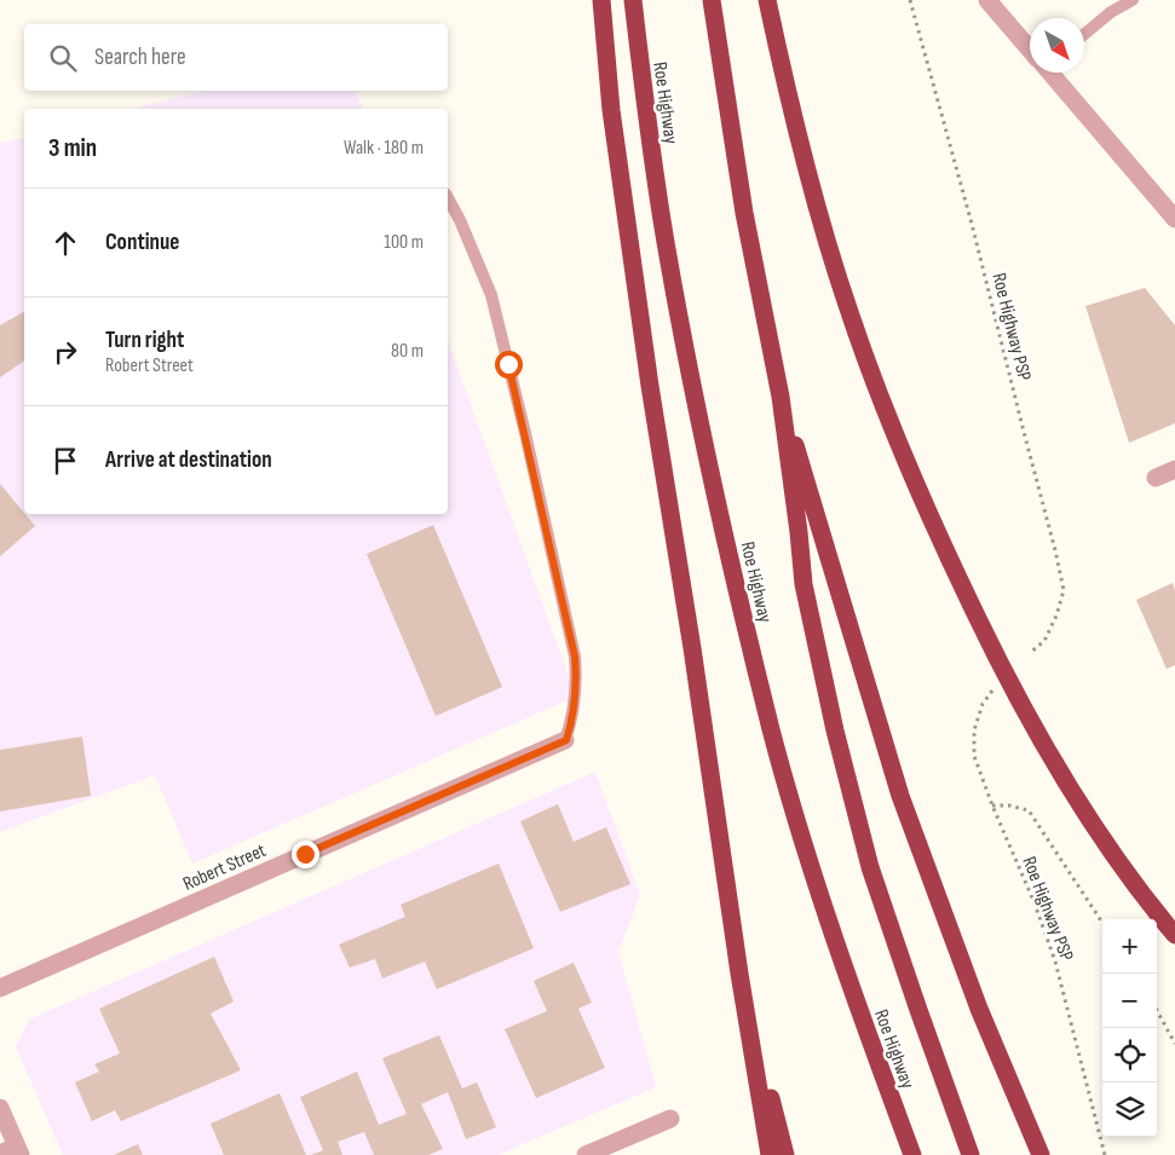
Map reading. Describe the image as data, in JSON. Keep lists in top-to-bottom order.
{
  "streets": {
    "highway": ["Roe Highway"],
    "street": ["Robert Street"],
    "path": ["Roe Highway PSP"]
  },
  "north": "bottom right",
  "page": {
    "search": "Search here",
    "heading": ["3 min", "Walk · 180 m"],
    "list": [
      ["Continue", "100 m"],
      ["Turn right", "Robert Street", "80 m"],
      "Arrive at destination"
    ],
    "map_buttons": ["+", "−"]
  }
}
